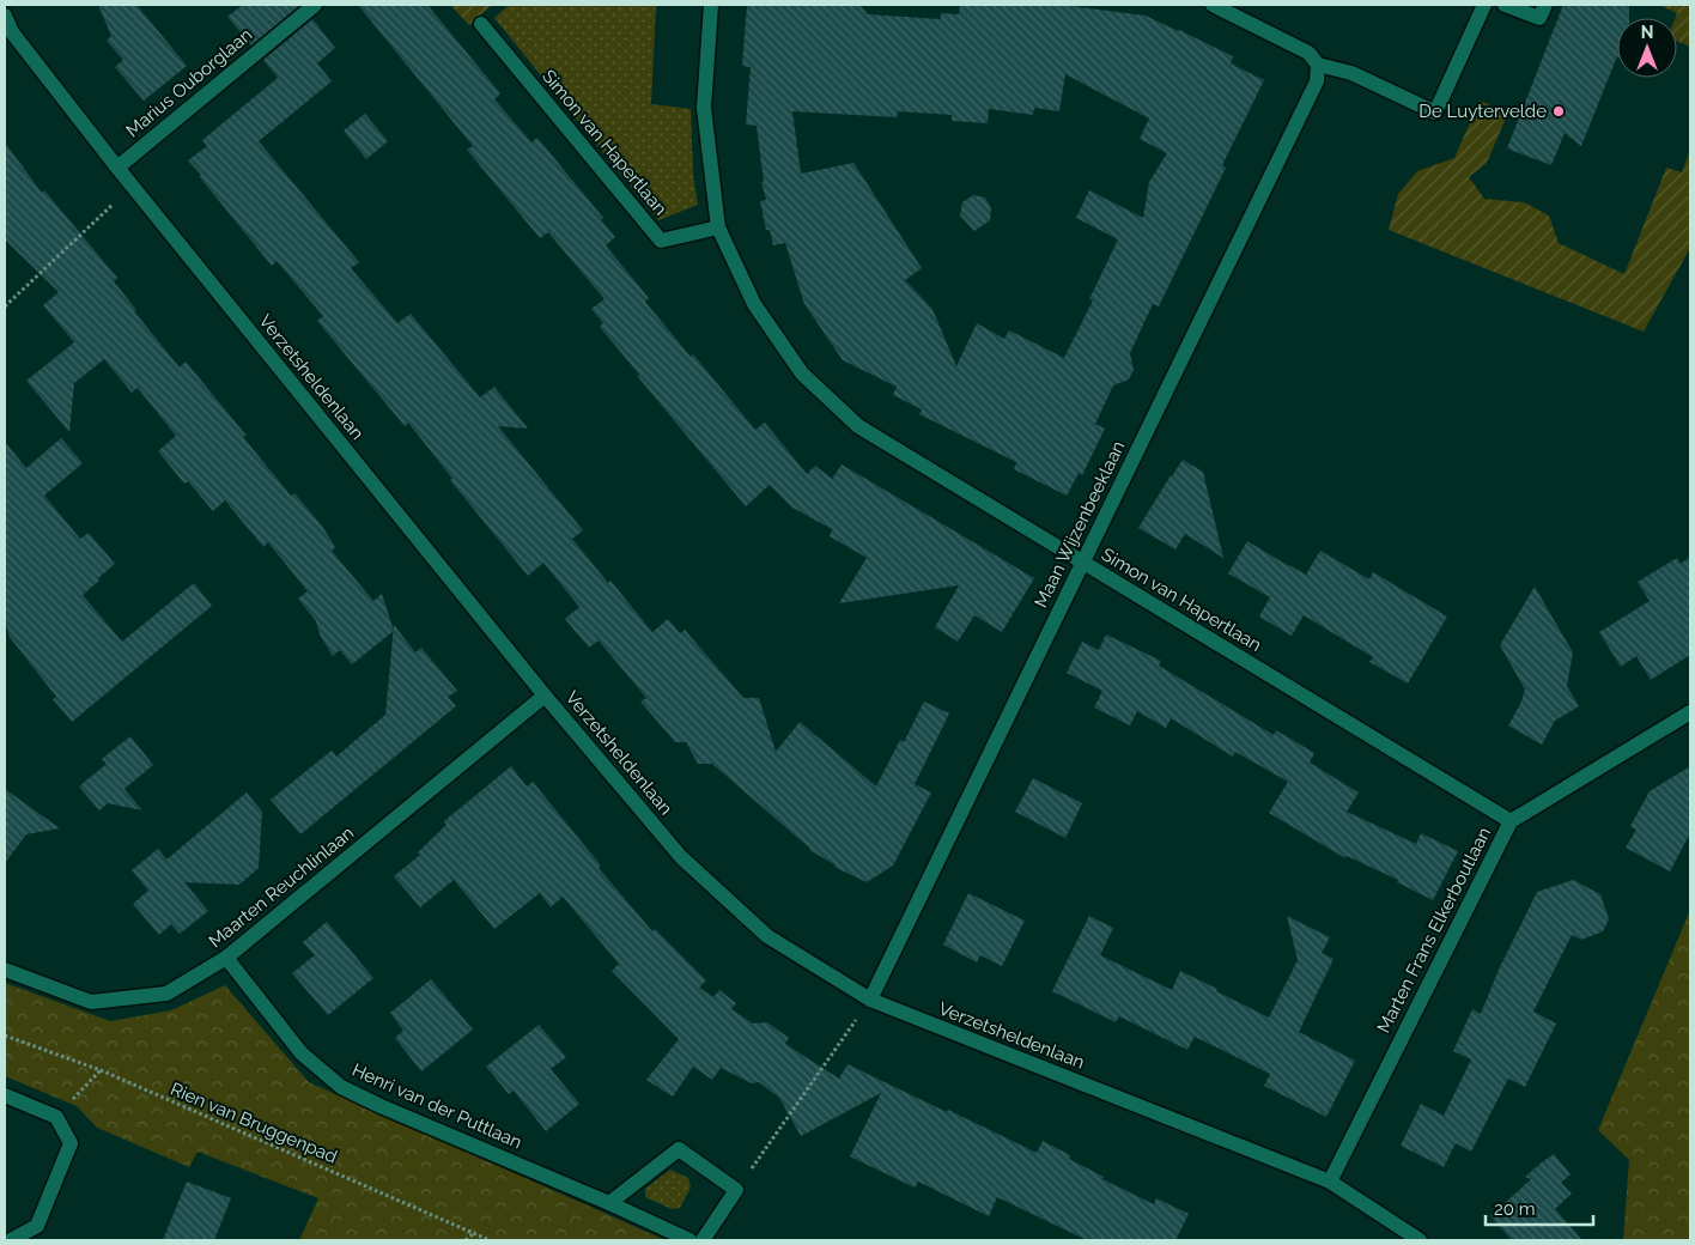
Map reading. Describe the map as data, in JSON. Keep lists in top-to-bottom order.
{
  "streets": {
    "street": [
      "Marius Ouborglaan",
      "Simon van Hapertlaan",
      "Verzetsheldenlaan",
      "Maan Wijzenbeeklaan",
      "Maarten Reuchlinlaan",
      "Marten Frans Elkerboutlaan",
      "Henri van der Puttlaan"
    ],
    "path": ["Rien van Bruggenpad"]
  },
  "crossings": [
    ["Marius Ouborglaan", "Verzetsheldenlaan"],
    ["Simon van Hapertlaan", "Maan Wijzenbeeklaan"],
    ["Simon van Hapertlaan", "Marten Frans Elkerboutlaan"],
    ["Verzetsheldenlaan", "Maan Wijzenbeeklaan"],
    ["Verzetsheldenlaan", "Maarten Reuchlinlaan"],
    ["Verzetsheldenlaan", "Marten Frans Elkerboutlaan"],
    ["Maarten Reuchlinlaan", "Henri van der Puttlaan"]
  ],
  "places": ["De Luytervelde"],
  "scale_bar": "20 m",
  "north": "top"
}
